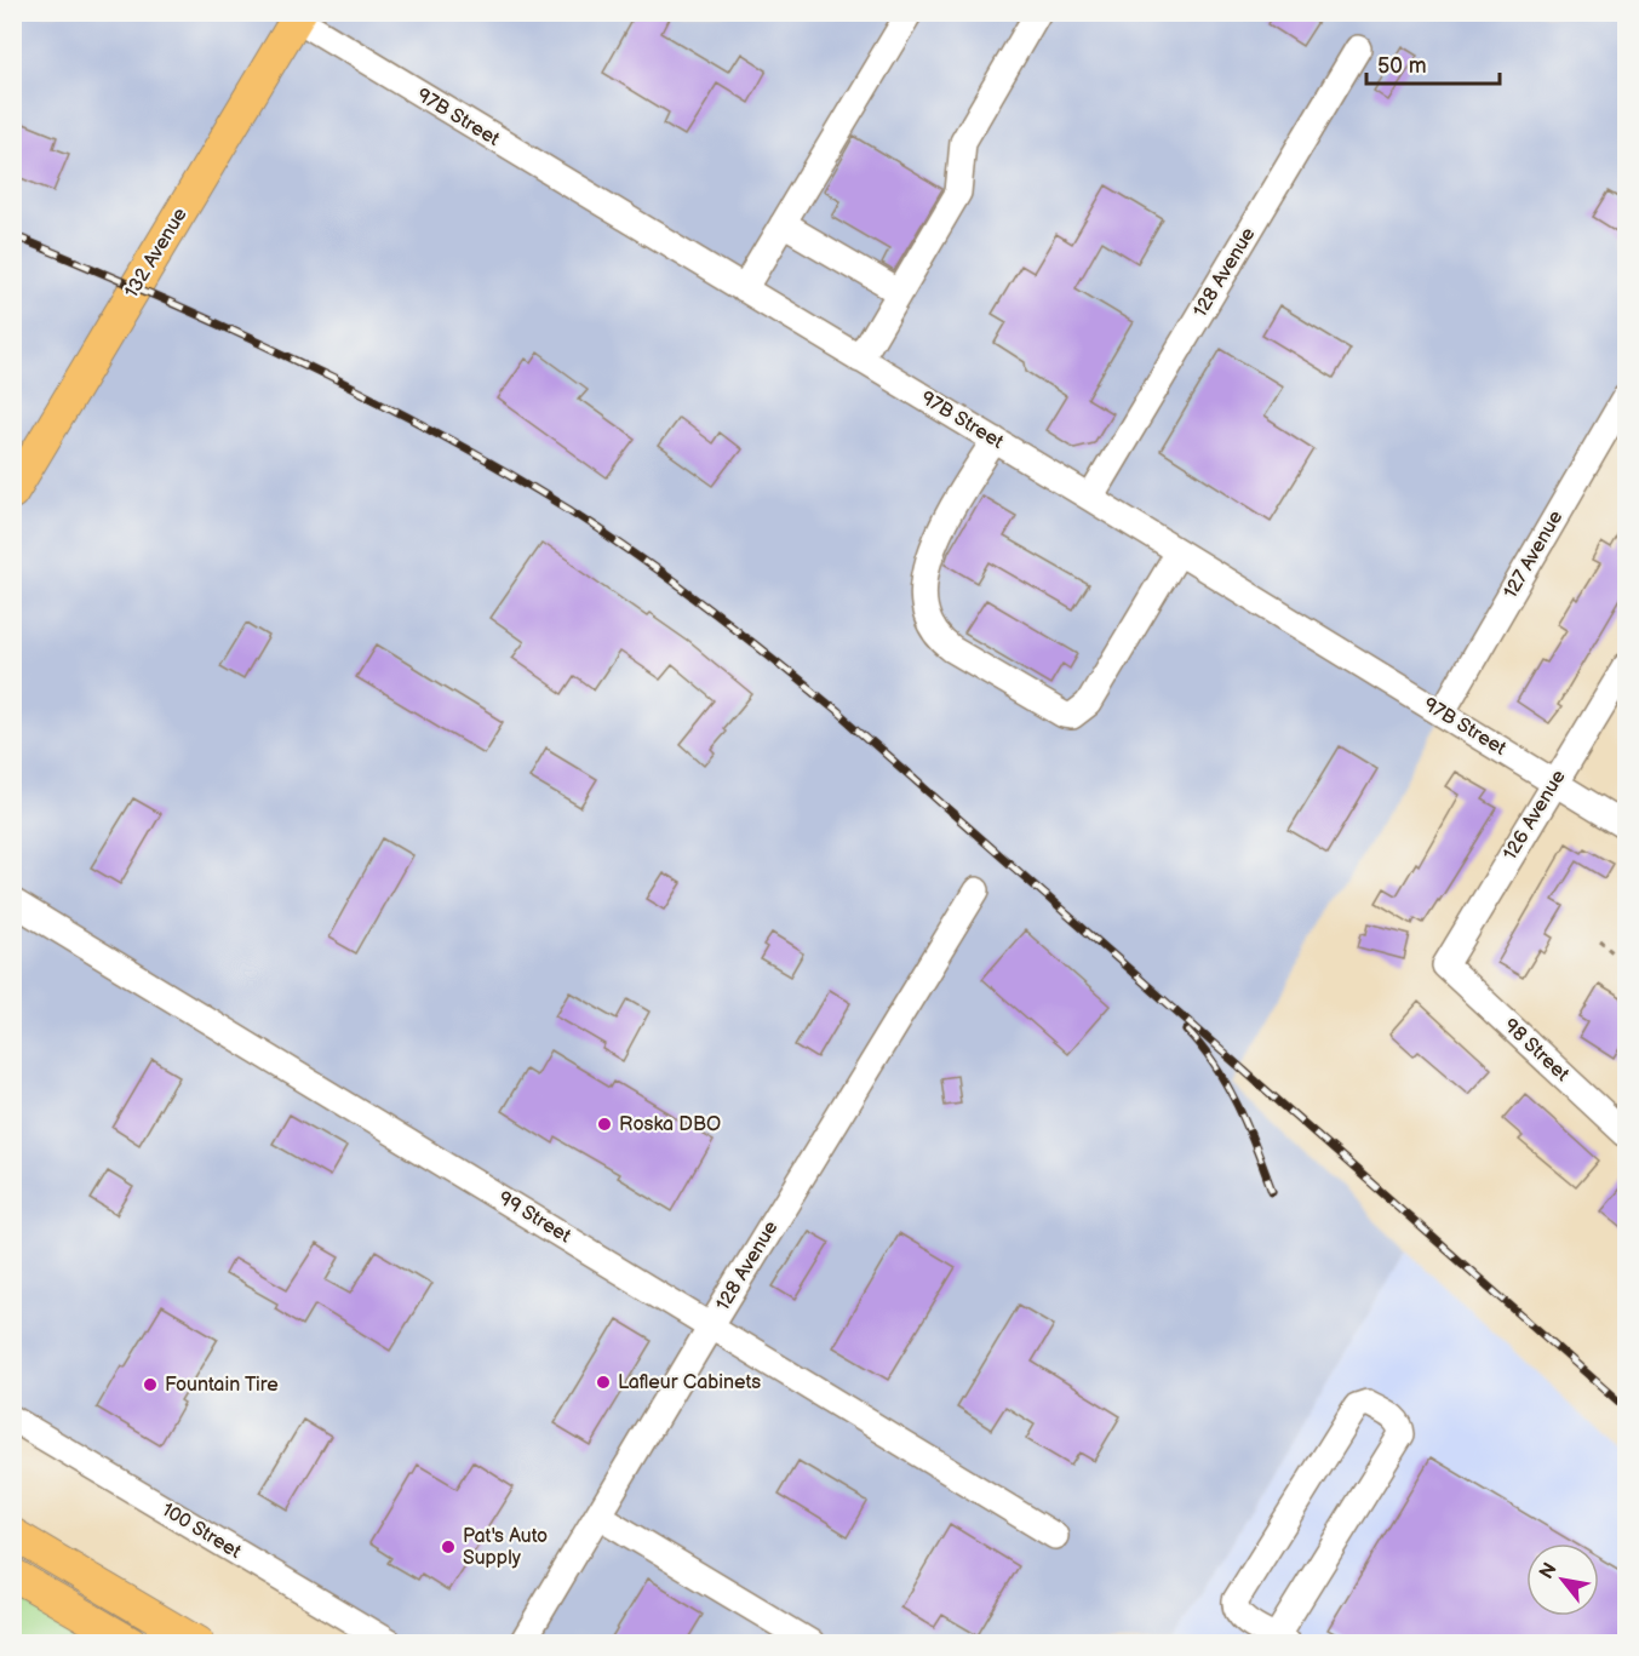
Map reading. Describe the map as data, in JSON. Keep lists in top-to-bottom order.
{
  "streets": {
    "main road": ["132 Avenue"],
    "street": [
      "97B Street",
      "128 Avenue",
      "127 Avenue",
      "126 Avenue",
      "98 Street",
      "99 Street",
      "100 Street"
    ]
  },
  "crossings": [
    ["97B Street", "132 Avenue"],
    ["97B Street", "128 Avenue"],
    ["97B Street", "127 Avenue"],
    ["97B Street", "126 Avenue"],
    ["128 Avenue", "99 Street"],
    ["126 Avenue", "98 Street"]
  ],
  "places": [
    "Roska DBO",
    "Lafleur Cabinets",
    "Fountain Tire",
    "Pat's Auto Supply"
  ],
  "scale_bar": "50 m",
  "north": "top left"
}
